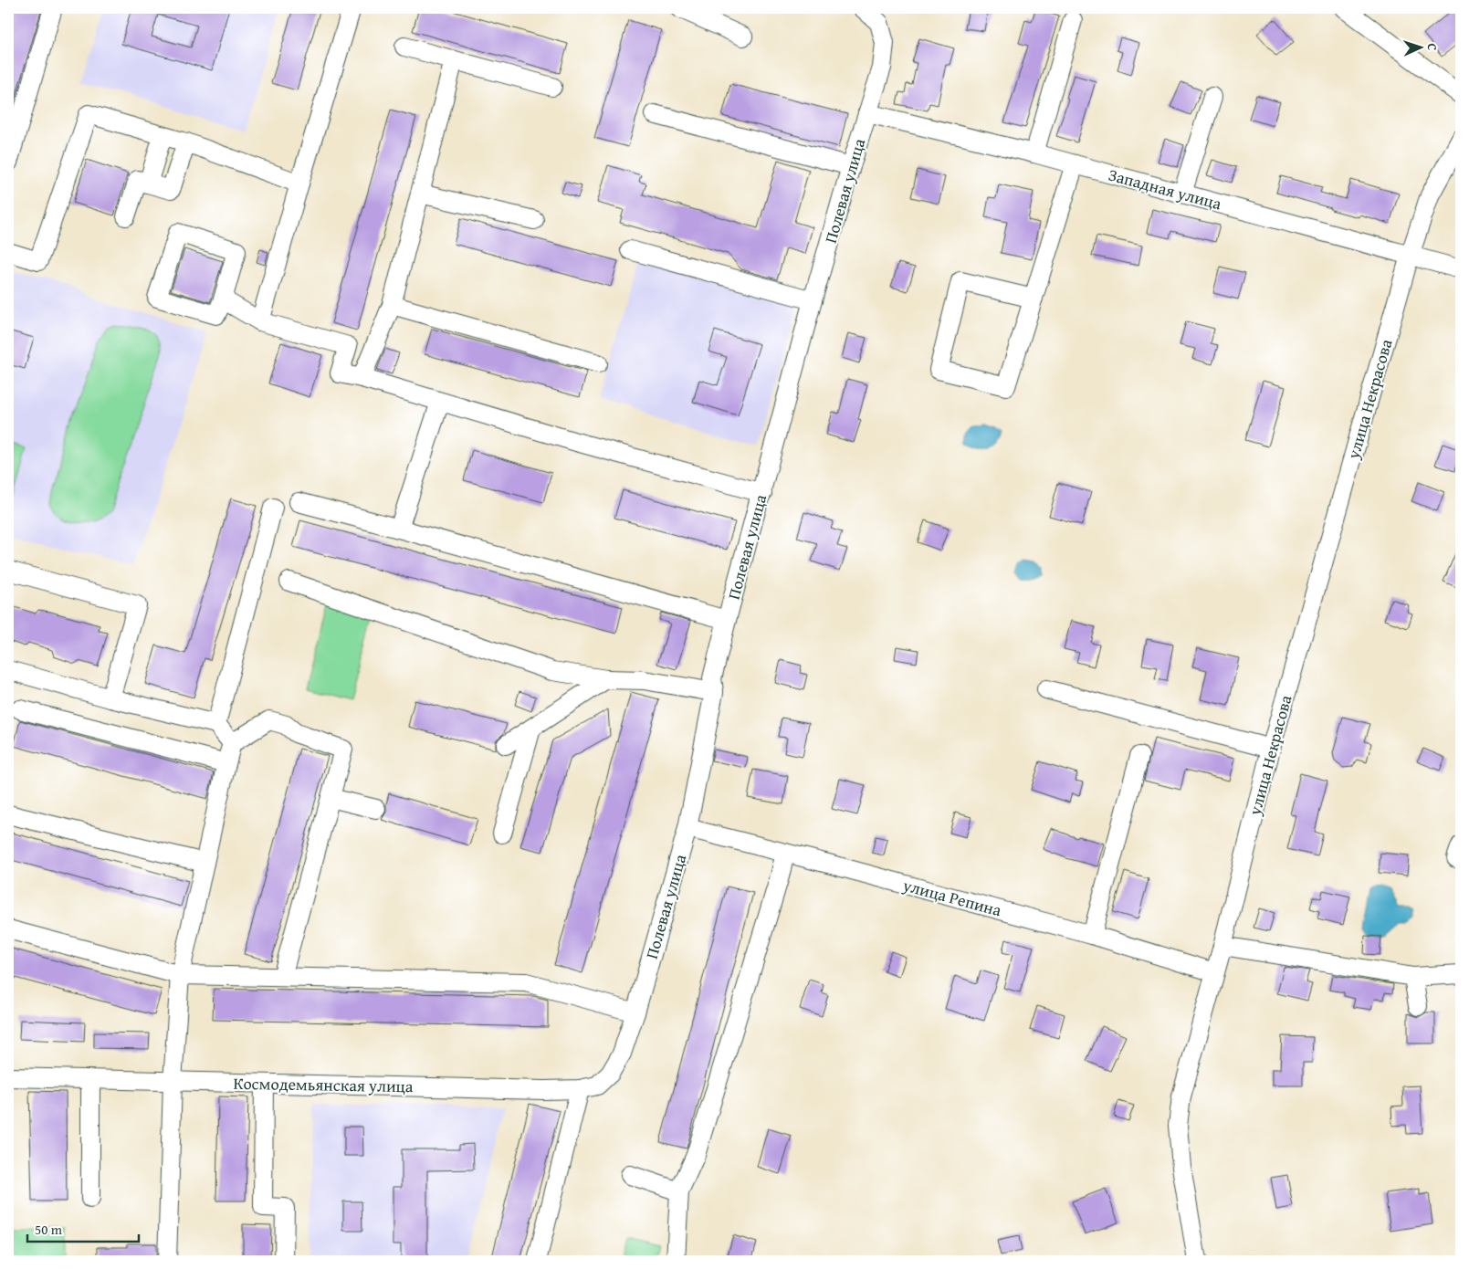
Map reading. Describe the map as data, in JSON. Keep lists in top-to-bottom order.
{
  "streets": {
    "street": [
      "Западная улица",
      "Полевая улица",
      "улица Некрасова",
      "улица Репина",
      "Космодемьянская улица"
    ]
  },
  "crossings": [
    ["Западная улица", "Полевая улица"],
    ["Западная улица", "улица Некрасова"],
    ["Полевая улица", "улица Репина"],
    ["Полевая улица", "Космодемьянская улица"],
    ["улица Некрасова", "улица Репина"]
  ],
  "scale_bar": "50 m",
  "north": "right"
}
